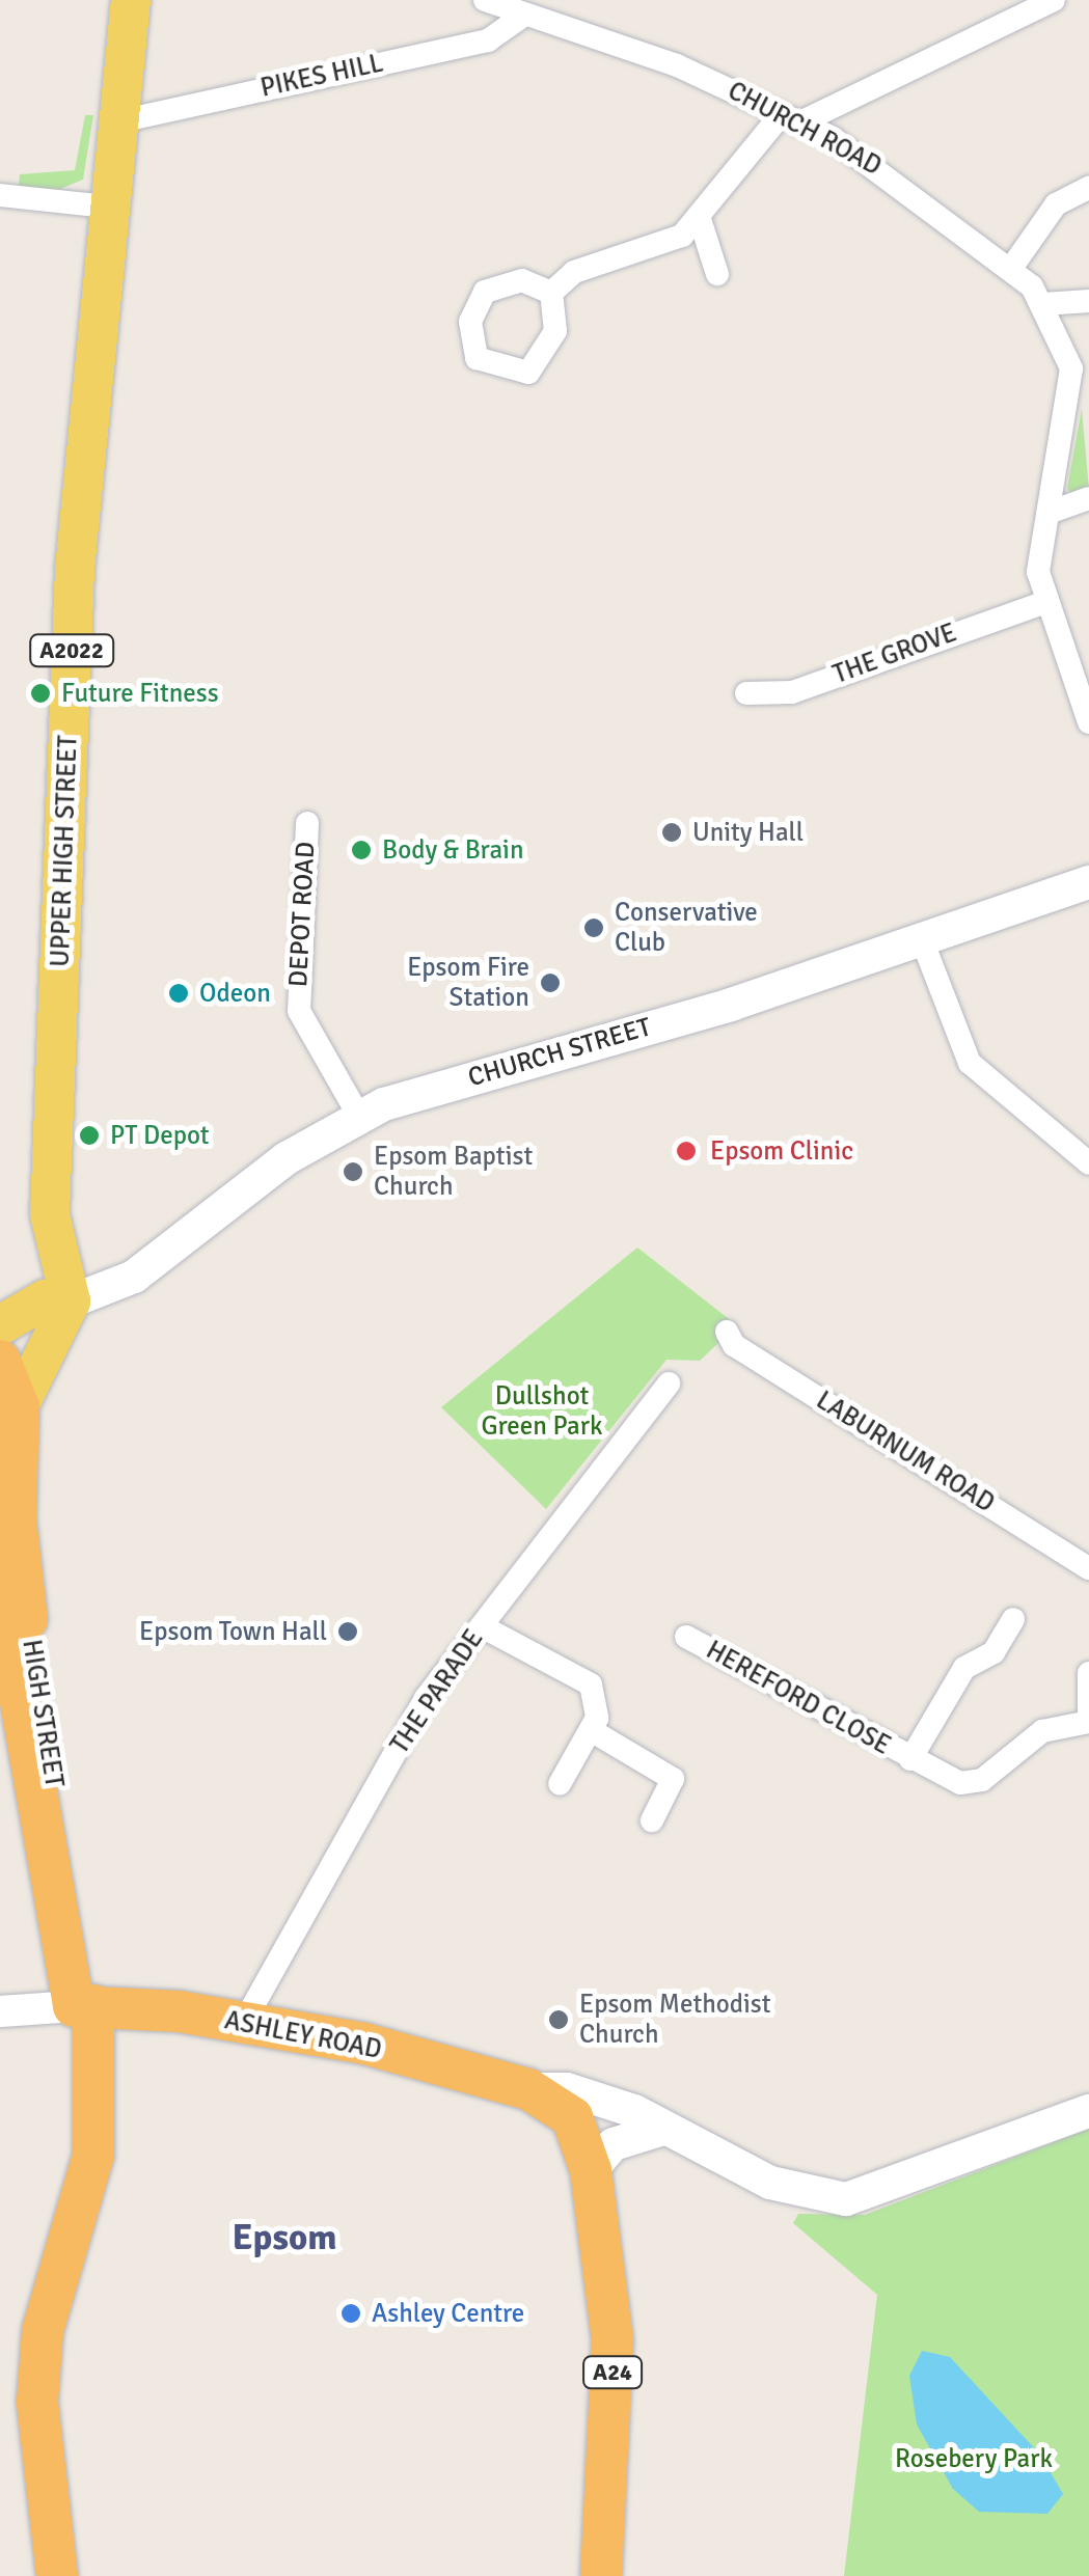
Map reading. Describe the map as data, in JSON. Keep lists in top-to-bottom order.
{
  "streets": {
    "highway": ["HIGH STREET", "ASHLEY ROAD", "A24"],
    "main road": ["A2022", "UPPER HIGH STREET", "CHURCH STREET"],
    "street": [
      "PIKES HILL",
      "CHURCH ROAD",
      "THE GROVE",
      "DEPOT ROAD",
      "LABURNUM ROAD",
      "THE PARADE",
      "HEREFORD CLOSE"
    ]
  },
  "crossings": [
    ["PIKES HILL", "CHURCH ROAD"],
    ["PIKES HILL", "UPPER HIGH STREET"],
    ["UPPER HIGH STREET", "CHURCH STREET"],
    ["DEPOT ROAD", "CHURCH STREET"],
    ["THE PARADE", "ASHLEY ROAD"],
    ["HIGH STREET", "ASHLEY ROAD"],
    ["ASHLEY ROAD", "A24"]
  ],
  "districts": ["Epsom"],
  "parks": ["Dullshot Green Park", "Rosebery Park"],
  "places": [
    "Future Fitness",
    "Unity Hall",
    "Body & Brain",
    "Conservative Club",
    "Epsom Fire Station",
    "Odeon",
    "PT Depot",
    "Epsom Clinic",
    "Epsom Baptist Church",
    "Epsom Town Hall",
    "Epsom Methodist Church",
    "Ashley Centre"
  ]
}
